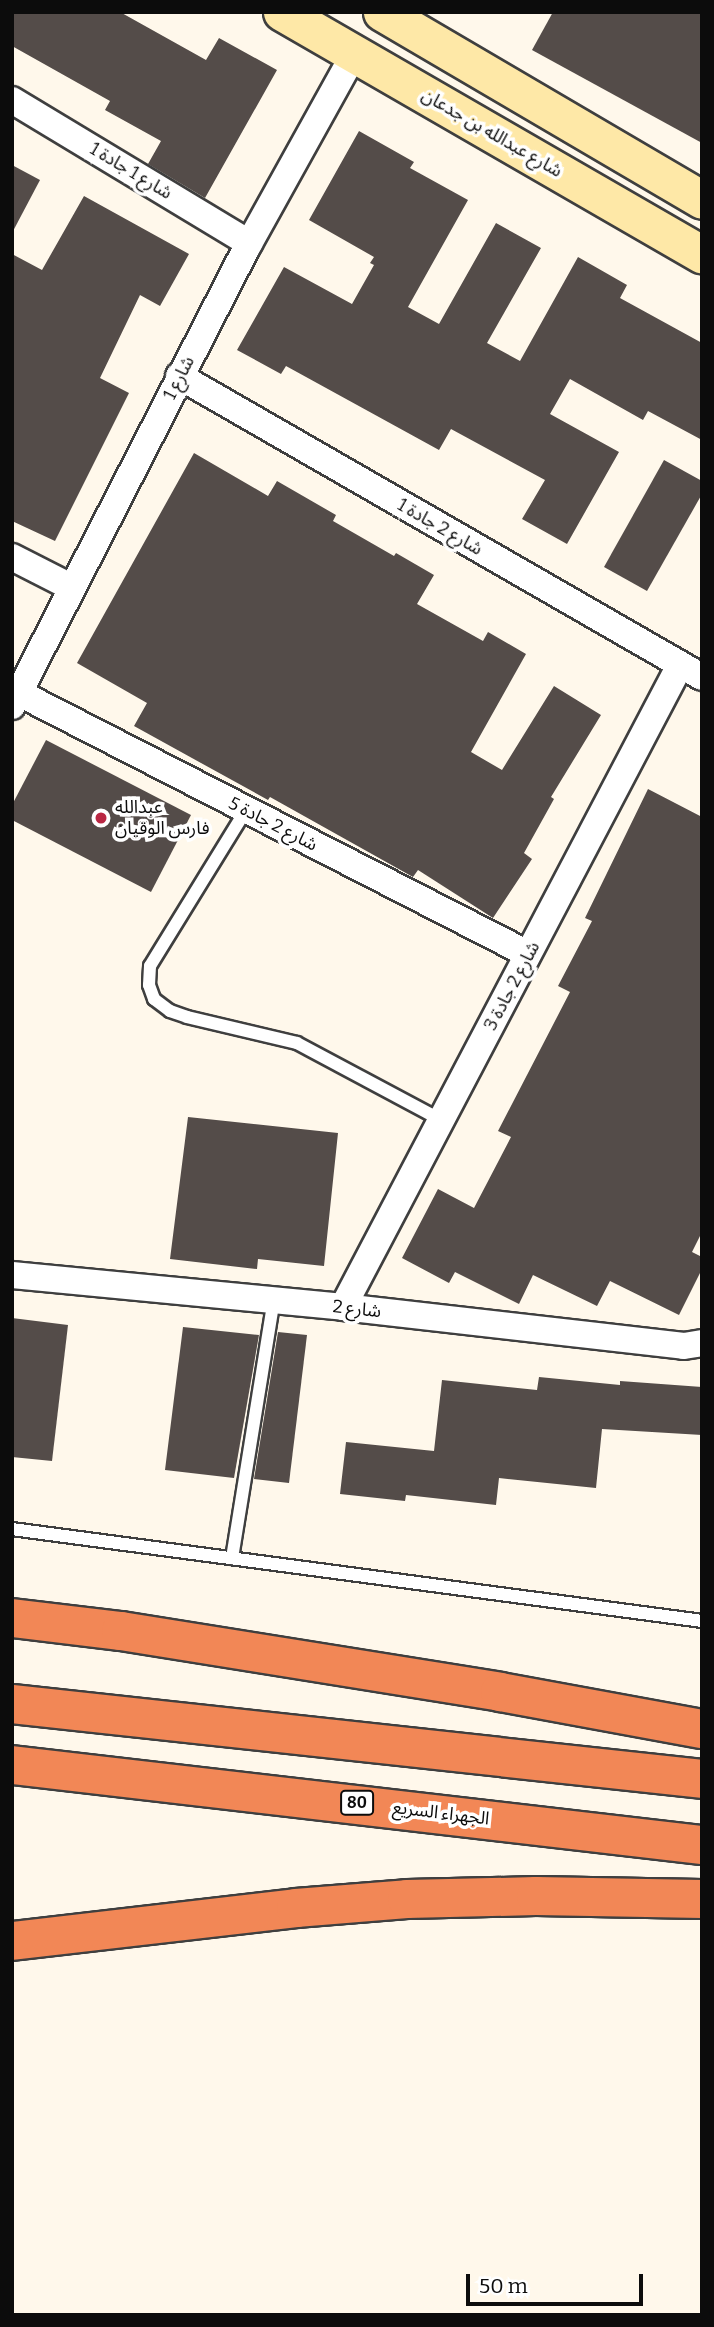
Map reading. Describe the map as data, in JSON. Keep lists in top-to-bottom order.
{
  "streets": {
    "highway": ["80", "الجهراء السريع"],
    "street": [
      "شارع عبدالله بن جدعان",
      "شارع 1 جادة 1",
      "شارع 1",
      "شارع 2 جادة 1",
      "شارع 2 جادة 5",
      "شارع 2 جادة 3",
      "شارع 2"
    ]
  },
  "crossings": [
    ["شارع عبدالله بن جدعان", "شارع 1"],
    ["شارع 1 جادة 1", "شارع 1"],
    ["شارع 1", "شارع 2 جادة 1"],
    ["شارع 1", "شارع 2 جادة 5"],
    ["شارع 2 جادة 1", "شارع 2 جادة 3"],
    ["شارع 2 جادة 5", "شارع 2 جادة 3"],
    ["شارع 2 جادة 3", "شارع 2"]
  ],
  "places": ["عبدالله فارس الوقيان"],
  "scale_bar": "50 m"
}
